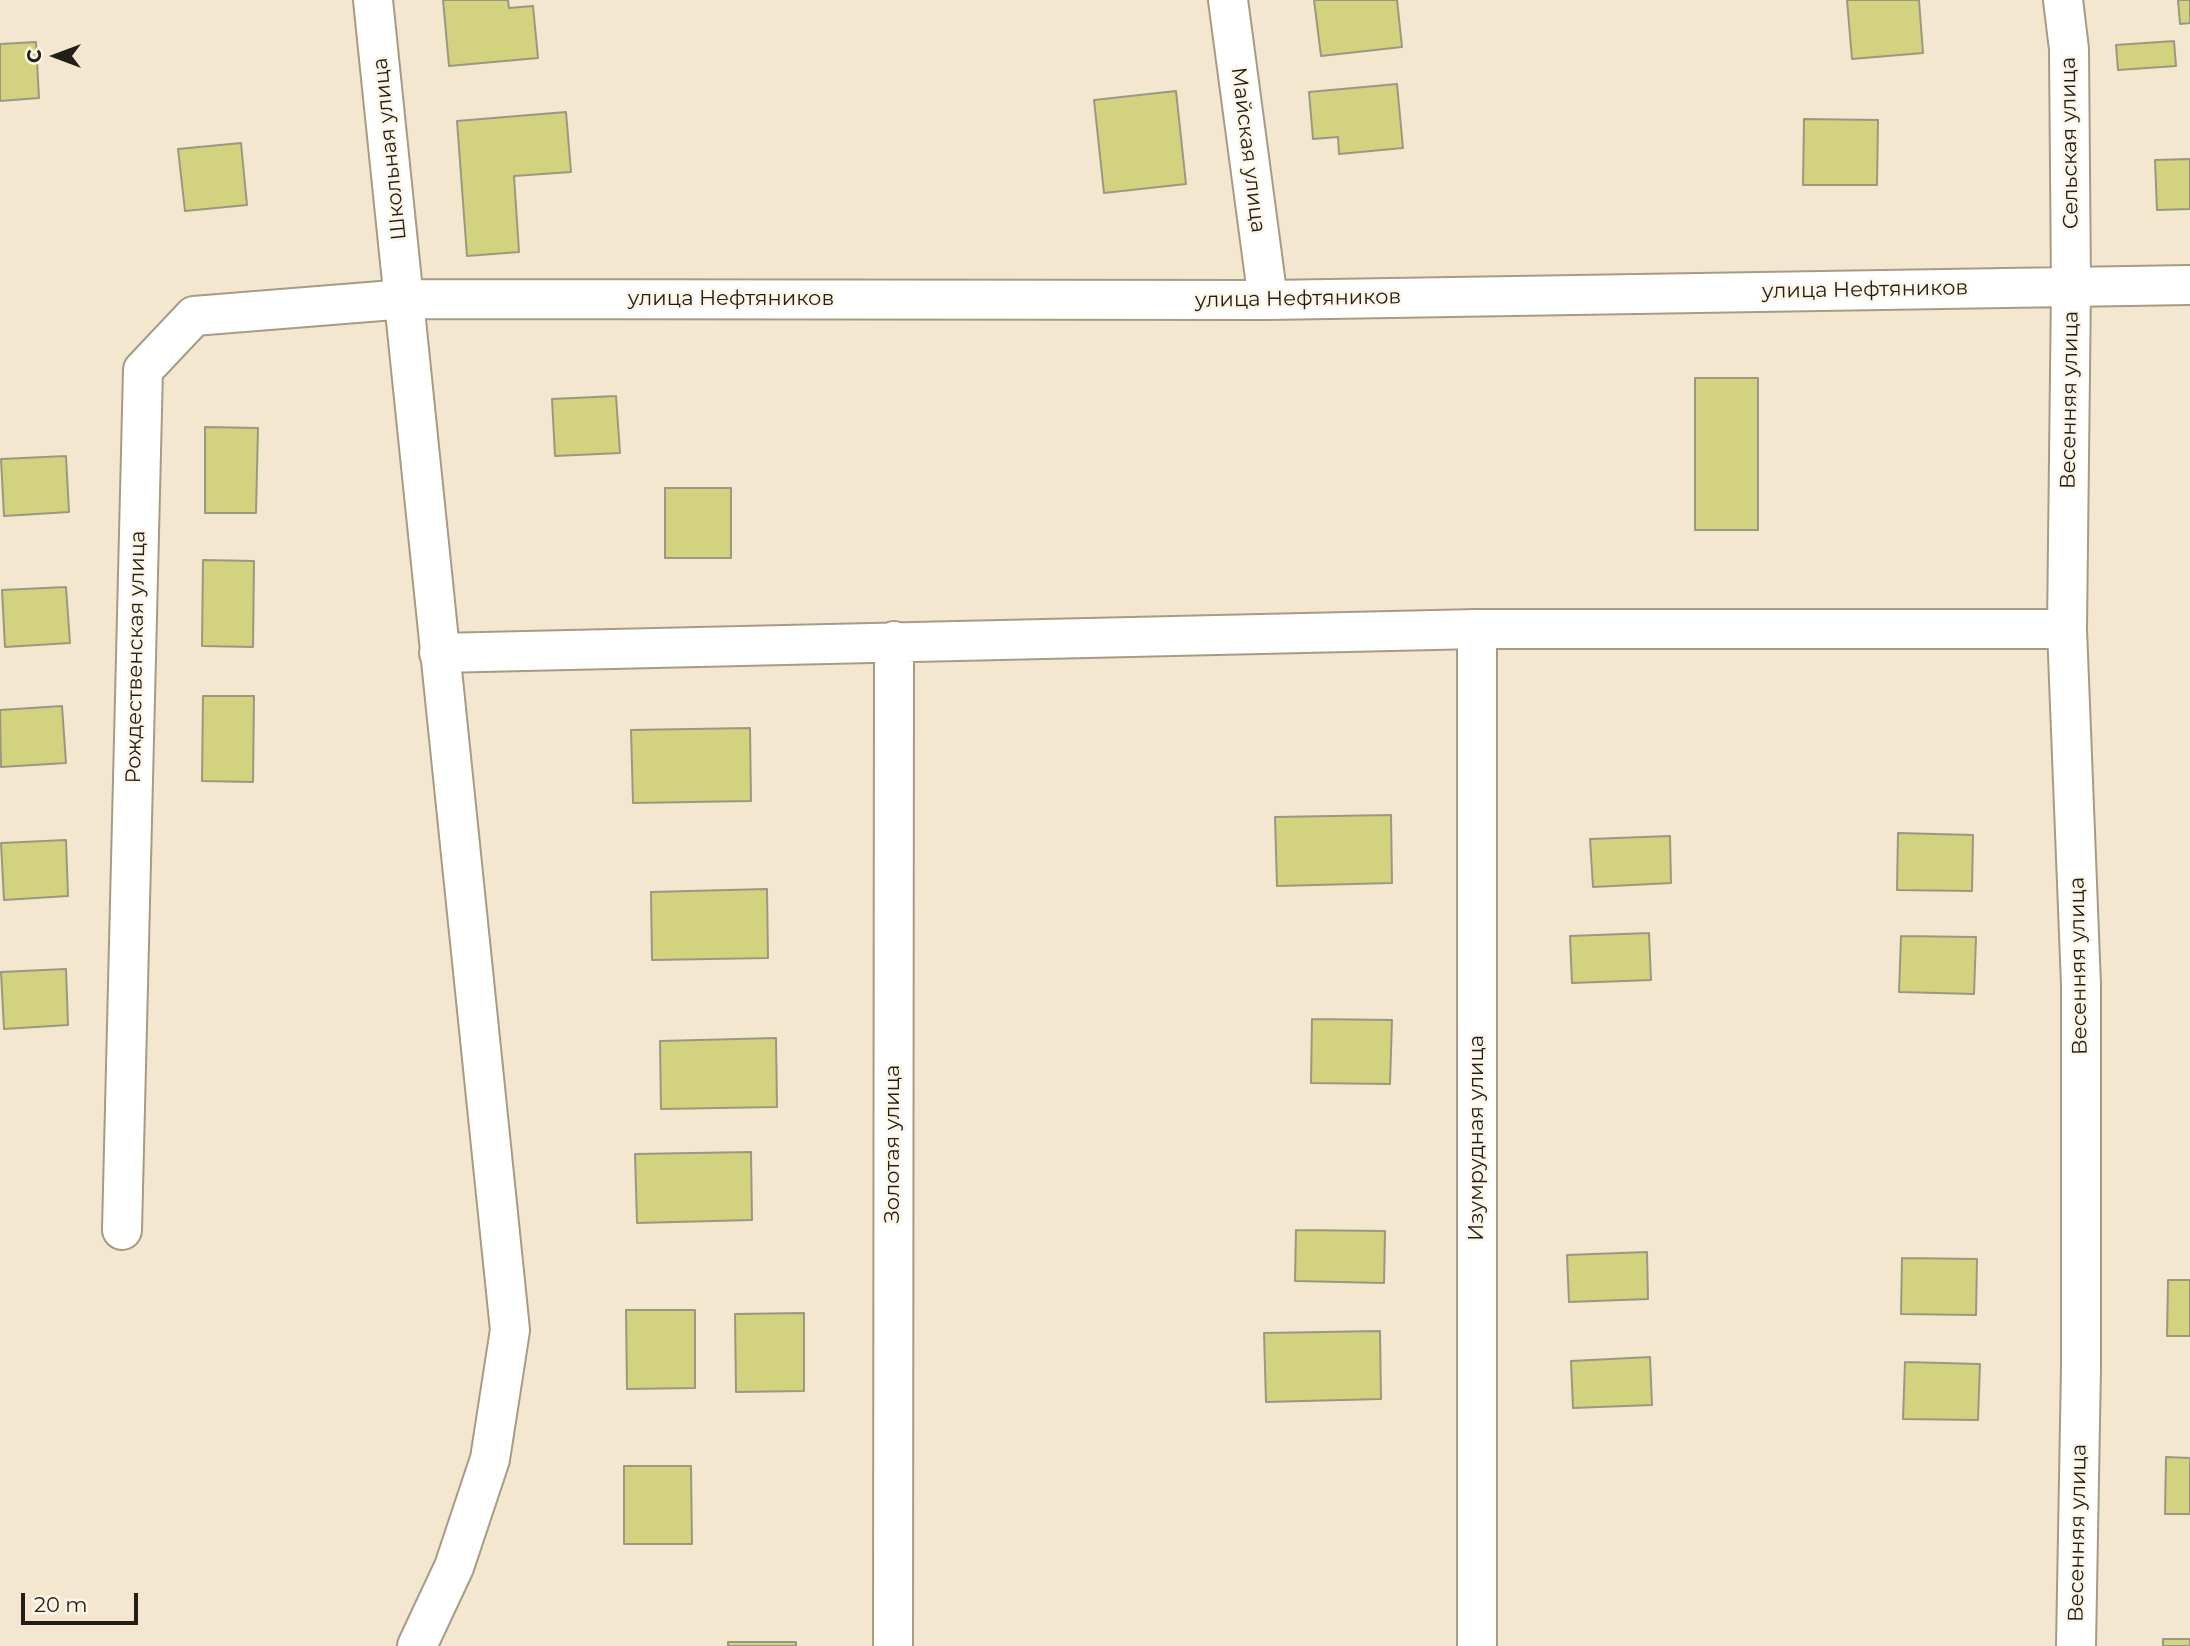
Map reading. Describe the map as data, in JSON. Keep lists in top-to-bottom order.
{
  "streets": {
    "street": [
      "Сельская улица",
      "Школьная улица",
      "Майская улица",
      "улица Нефтяников",
      "Весенняя улица",
      "Рождественская улица",
      "Изумрудная улица",
      "Золотая улица"
    ]
  },
  "crossings": [
    ["Сельская улица", "улица Нефтяников"],
    ["Сельская улица", "Весенняя улица"],
    ["Школьная улица", "улица Нефтяников"],
    ["Школьная улица", "Рождественская улица"],
    ["Майская улица", "улица Нефтяников"],
    ["улица Нефтяников", "Весенняя улица"],
    ["улица Нефтяников", "Рождественская улица"]
  ],
  "scale_bar": "20 m",
  "north": "left"
}
